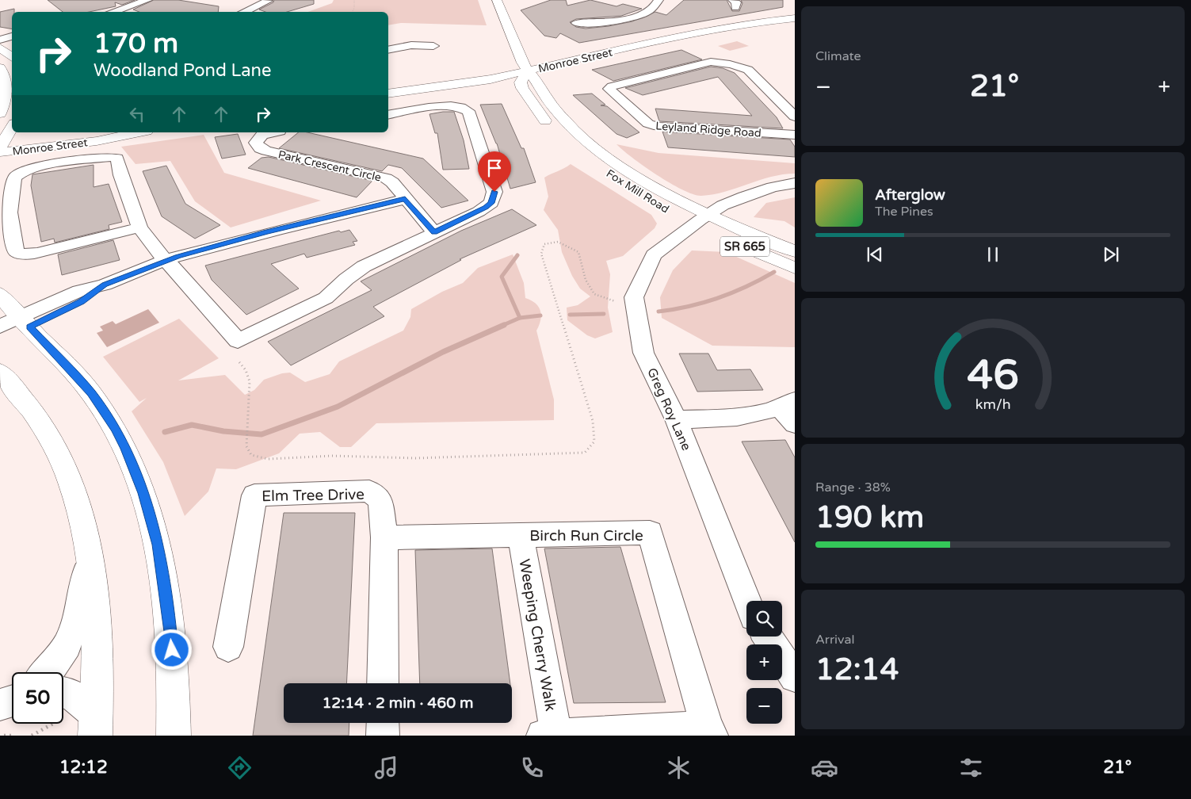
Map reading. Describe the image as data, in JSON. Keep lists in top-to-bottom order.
{
  "streets": {
    "main road": ["Monroe Street", "Fox Mill Road", "SR 665"],
    "street": [
      "Leyland Ridge Road",
      "Park Crescent Circle",
      "Greg Roy Lane",
      "Elm Tree Drive",
      "Birch Run Circle",
      "Weeping Cherry Walk"
    ]
  },
  "crossings": [
    ["Monroe Street", "Fox Mill Road"],
    ["Fox Mill Road", "Greg Roy Lane"],
    ["Elm Tree Drive", "Birch Run Circle"],
    ["Birch Run Circle", "Weeping Cherry Walk"]
  ],
  "page": {
    "tile": [
      "Climate",
      ["Range · 38%", "190 km"],
      ["Arrival", "12:14"]
    ],
    "turn": ["170 m", "Woodland Pond Lane"],
    "heat": ["−", "21°", "+"],
    "song": ["Afterglow", "The Pines"],
    "map_buttons": ["+", "−"],
    "limit": "50",
    "trip": "12:14 · 2 min · 460 m",
    "tabs": ["12:12", "21°"],
    "gauge": ["46", "km/h"]
  }
}
